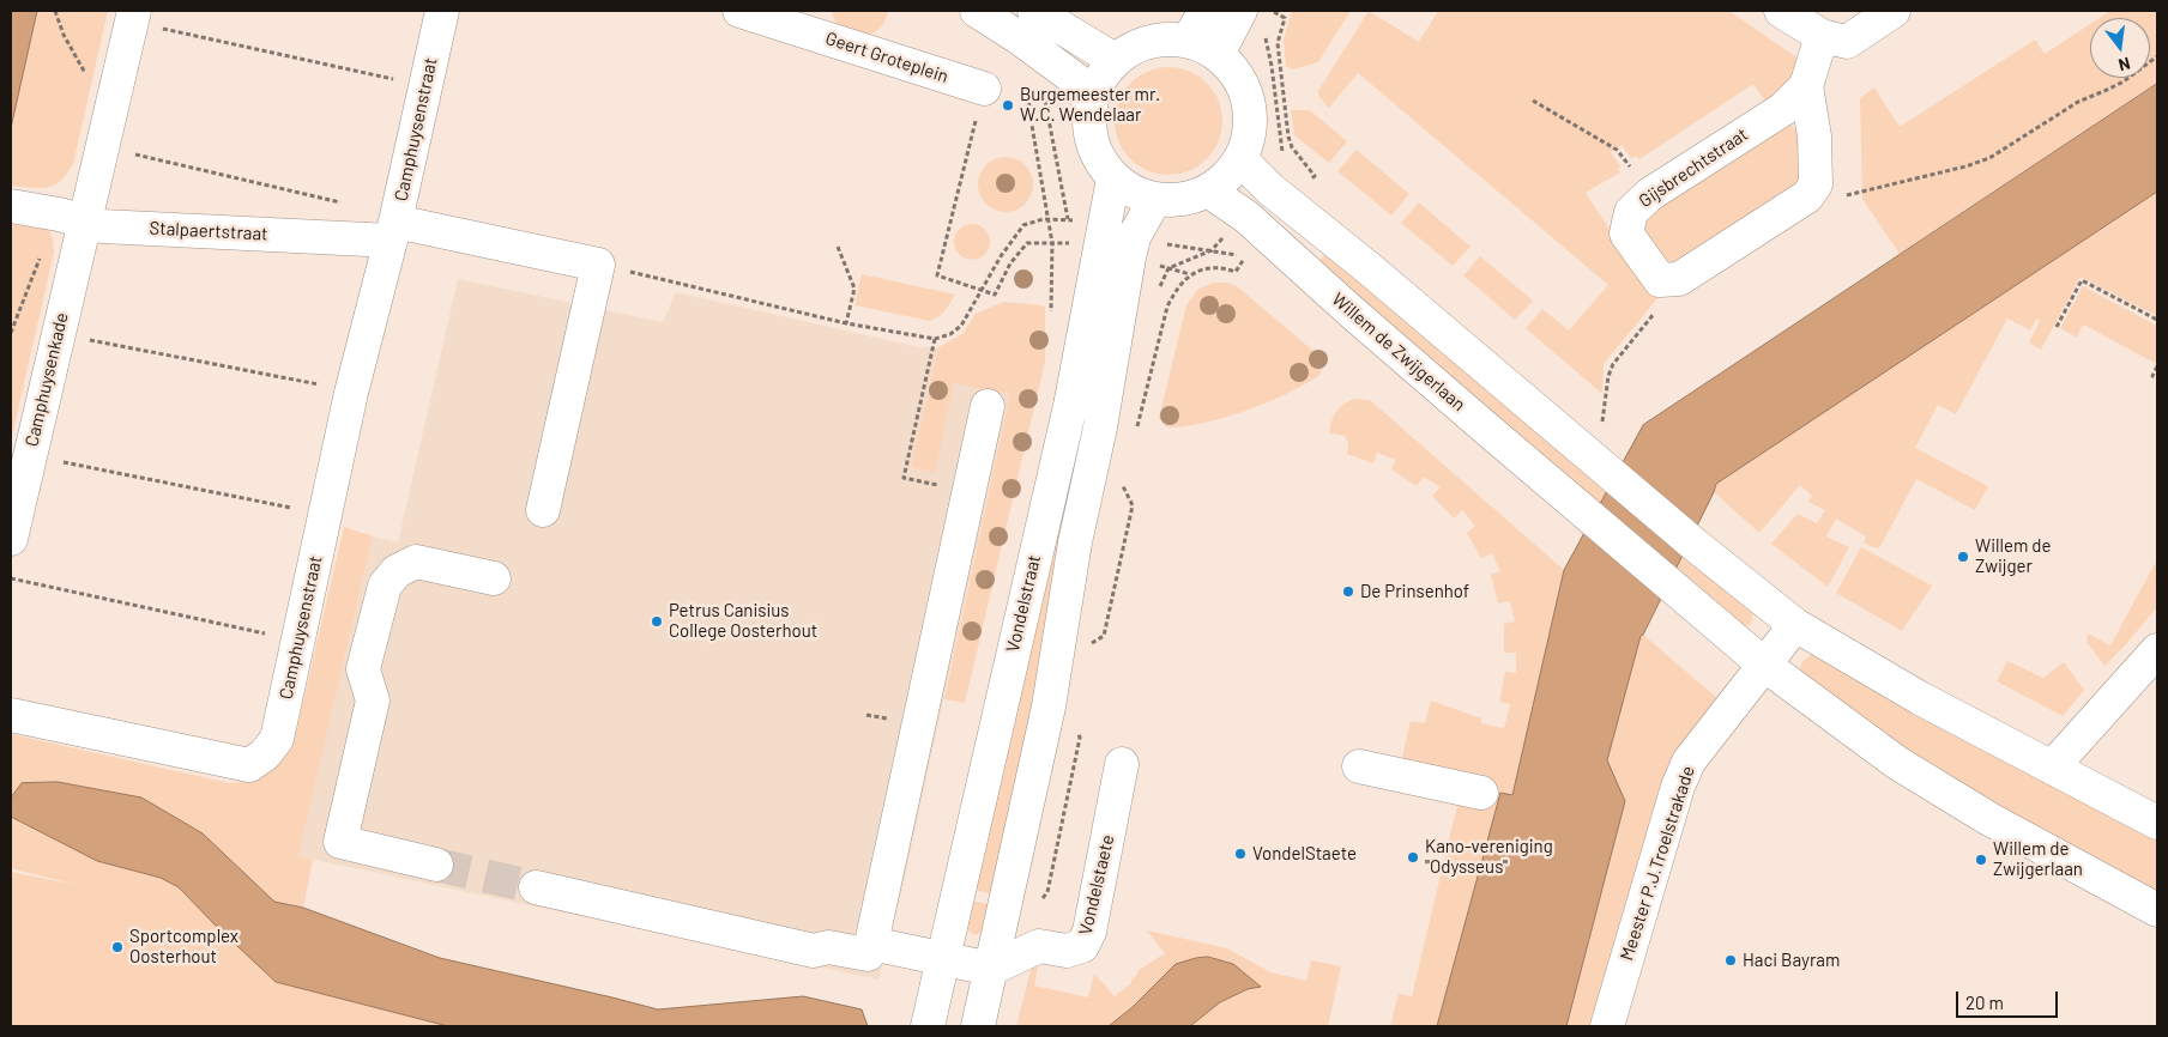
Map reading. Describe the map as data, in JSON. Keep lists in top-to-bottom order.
{
  "streets": {
    "street": [
      "Geert Groteplein",
      "Camphuysenstraat",
      "Gijsbrechtstraat",
      "Stalpaertstraat",
      "Willem de Zwijgerlaan",
      "Camphuysenkade",
      "Vondelstraat",
      "Meester P.J.Troelstrakade",
      "Vondelstaete"
    ]
  },
  "crossings": [
    ["Camphuysenstraat", "Stalpaertstraat"],
    ["Stalpaertstraat", "Camphuysenkade"],
    ["Willem de Zwijgerlaan", "Vondelstraat"],
    ["Willem de Zwijgerlaan", "Meester P.J.Troelstrakade"]
  ],
  "places": [
    "Burgemeester mr. W.C. Wendelaar",
    "Willem de Zwijger",
    "De Prinsenhof",
    "Petrus Canisius College Oosterhout",
    "VondelStaete",
    "Kano-vereniging \"Odysseus\"",
    "Willem de Zwijgerlaan",
    "Sportcomplex Oosterhout",
    "Haci Bayram"
  ],
  "scale_bar": "20 m",
  "north": "bottom"
}
